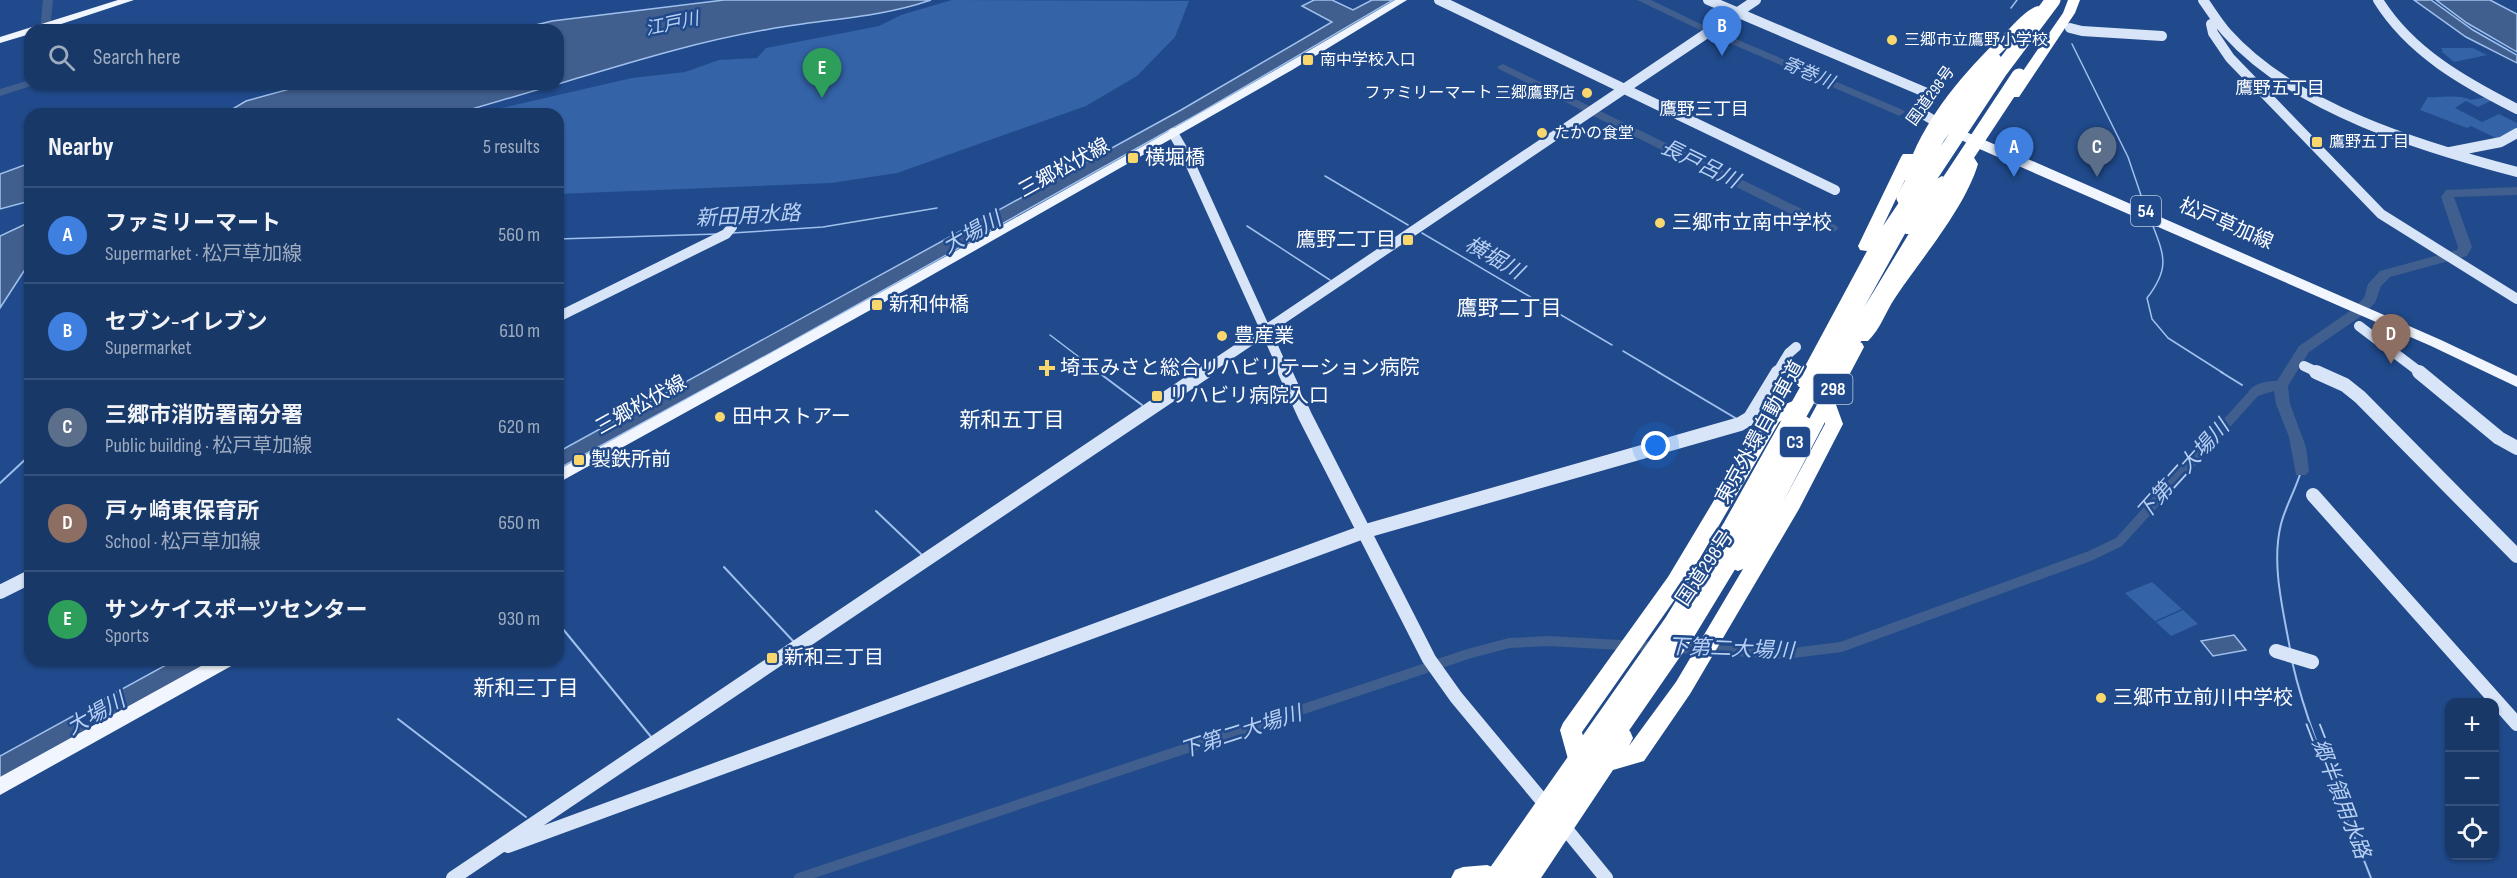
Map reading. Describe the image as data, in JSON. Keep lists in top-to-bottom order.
{
  "streets": {
    "highway": [
      "国道298号",
      "298",
      "東京外環自動車道",
      "C3"
    ],
    "main road": ["三郷松伏線", "54", "松戸草加線"]
  },
  "crossings": [
    ["国道298号", "松戸草加線"],
    ["国道298号", "298"],
    ["国道298号", "東京外環自動車道"],
    ["松戸草加線", "298"]
  ],
  "districts": [
    "鷹野五丁目",
    "鷹野三丁目",
    "鷹野二丁目",
    "新和五丁目",
    "新和三丁目"
  ],
  "water": [
    "江戸川",
    "寄巻川",
    "長戸呂川",
    "新田用水路",
    "大場川",
    "横堀川",
    "下第二大場川",
    "二郷半領用水路"
  ],
  "places": {
    "other": [
      "三郷市立鷹野小学校",
      "ファミリーマート 三郷鷹野店",
      "たかの食堂",
      "三郷市立南中学校",
      "豊産業",
      "田中ストアー",
      "三郷市立前川中学校"
    ],
    "transit": [
      "南中学校入口",
      "鷹野五丁目",
      "横堀橋",
      "鷹野二丁目",
      "新和仲橋",
      "リハビリ病院入口",
      "製鉄所前",
      "新和三丁目"
    ],
    "health": ["埼玉みさと総合リハビリテーション病院"]
  },
  "page": {
    "pins": [
      "B",
      "E",
      "A",
      "C",
      "D"
    ],
    "search": "Search here",
    "heading": ["Nearby", "5 results"],
    "list": [
      {
        "mark": "A",
        "name": "ファミリーマート",
        "note": "Supermarket · 松戸草加線",
        "value": "560 m"
      },
      {
        "mark": "B",
        "name": "セブン-イレブン",
        "note": "Supermarket",
        "value": "610 m"
      },
      {
        "mark": "C",
        "name": "三郷市消防署南分署",
        "note": "Public building · 松戸草加線",
        "value": "620 m"
      },
      {
        "mark": "D",
        "name": "戸ヶ崎東保育所",
        "note": "School · 松戸草加線",
        "value": "650 m"
      },
      {
        "mark": "E",
        "name": "サンケイスポーツセンター",
        "note": "Sports",
        "value": "930 m"
      }
    ],
    "map_buttons": ["+", "−"]
  }
}
